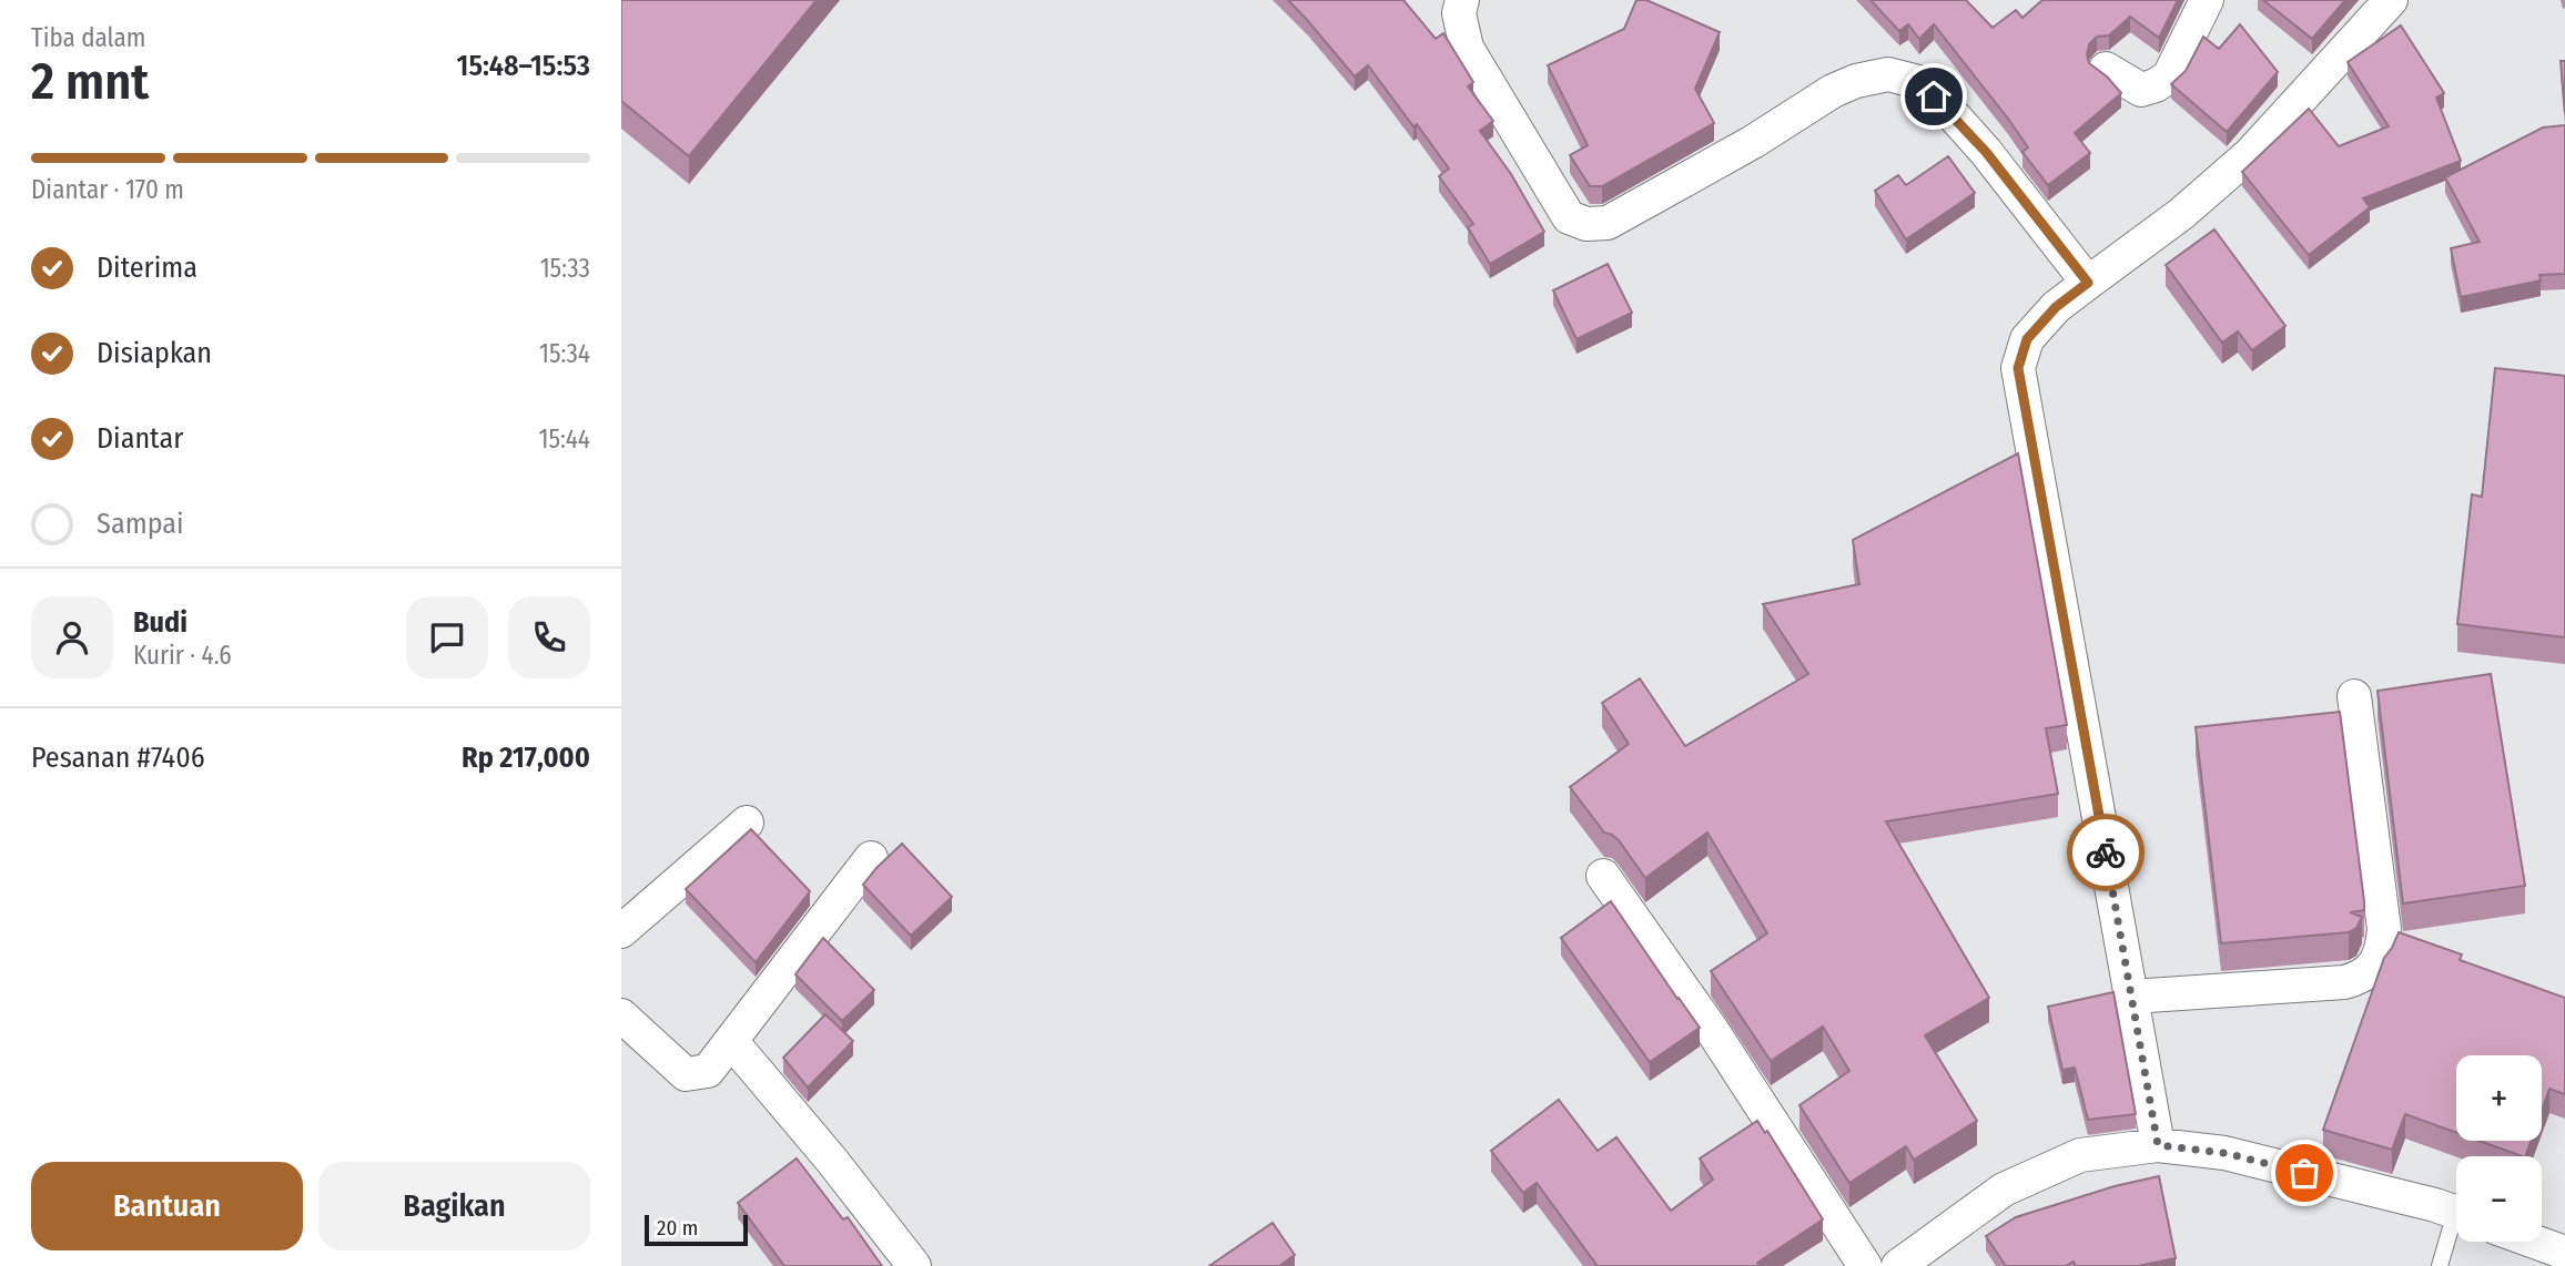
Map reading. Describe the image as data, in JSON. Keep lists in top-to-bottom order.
{
  "scale_bar": "20 m",
  "page": {
    "heading": ["2 mnt", "Tiba dalam", "15:48–15:53"],
    "panel": [
      "Budi",
      "Kurir · 4.6",
      "Pesanan #7406",
      "Rp 217,000"
    ],
    "bar": "Diantar · 170 m",
    "list": [
      ["Diterima", "15:33"],
      ["Disiapkan", "15:34"],
      ["Diantar", "15:44"],
      "Sampai"
    ],
    "map_buttons": ["+", "−"],
    "buttons": ["Bantuan", "Bagikan"],
    "scale": "20 m"
  }
}
